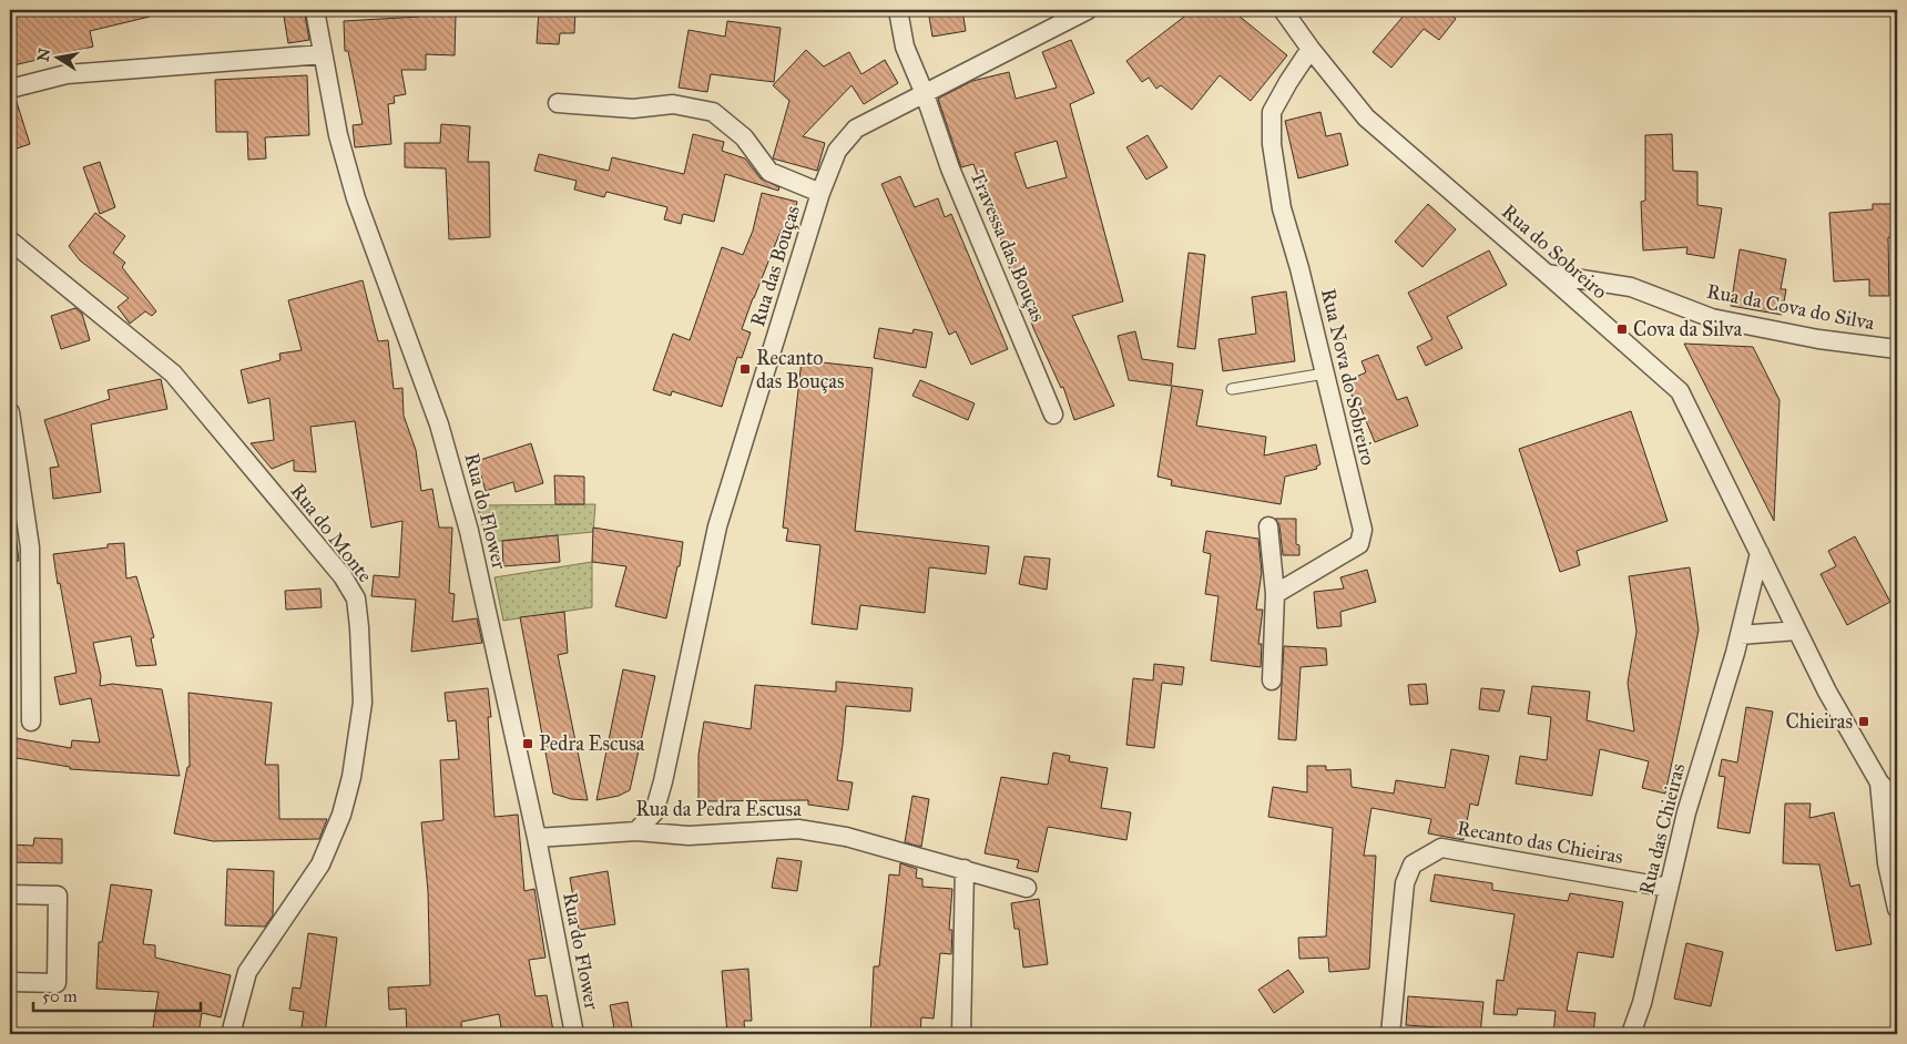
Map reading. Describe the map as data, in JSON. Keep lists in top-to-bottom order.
{
  "streets": {
    "street": [
      "Travessa das Bouças",
      "Rua do Sobreiro",
      "Rua das Bouças",
      "Rua da Cova do Silva",
      "Rua Nova do Sobreiro",
      "Rua do Flower",
      "Rua do Monte",
      "Rua da Pedra Escusa",
      "Rua das Chieiras",
      "Recanto das Chieiras"
    ]
  },
  "crossings": [
    ["Travessa das Bouças", "Rua das Bouças"],
    ["Rua do Sobreiro", "Rua da Cova do Silva"],
    ["Rua do Sobreiro", "Rua Nova do Sobreiro"],
    ["Rua do Sobreiro", "Rua das Chieiras"],
    ["Rua das Bouças", "Rua da Pedra Escusa"],
    ["Rua do Flower", "Rua da Pedra Escusa"],
    ["Rua das Chieiras", "Recanto das Chieiras"]
  ],
  "places": {
    "transit": [
      "Cova da Silva",
      "Recanto das Bouças",
      "Chieiras",
      "Pedra Escusa"
    ]
  },
  "scale_bar": "50 m",
  "north": "left"
}
